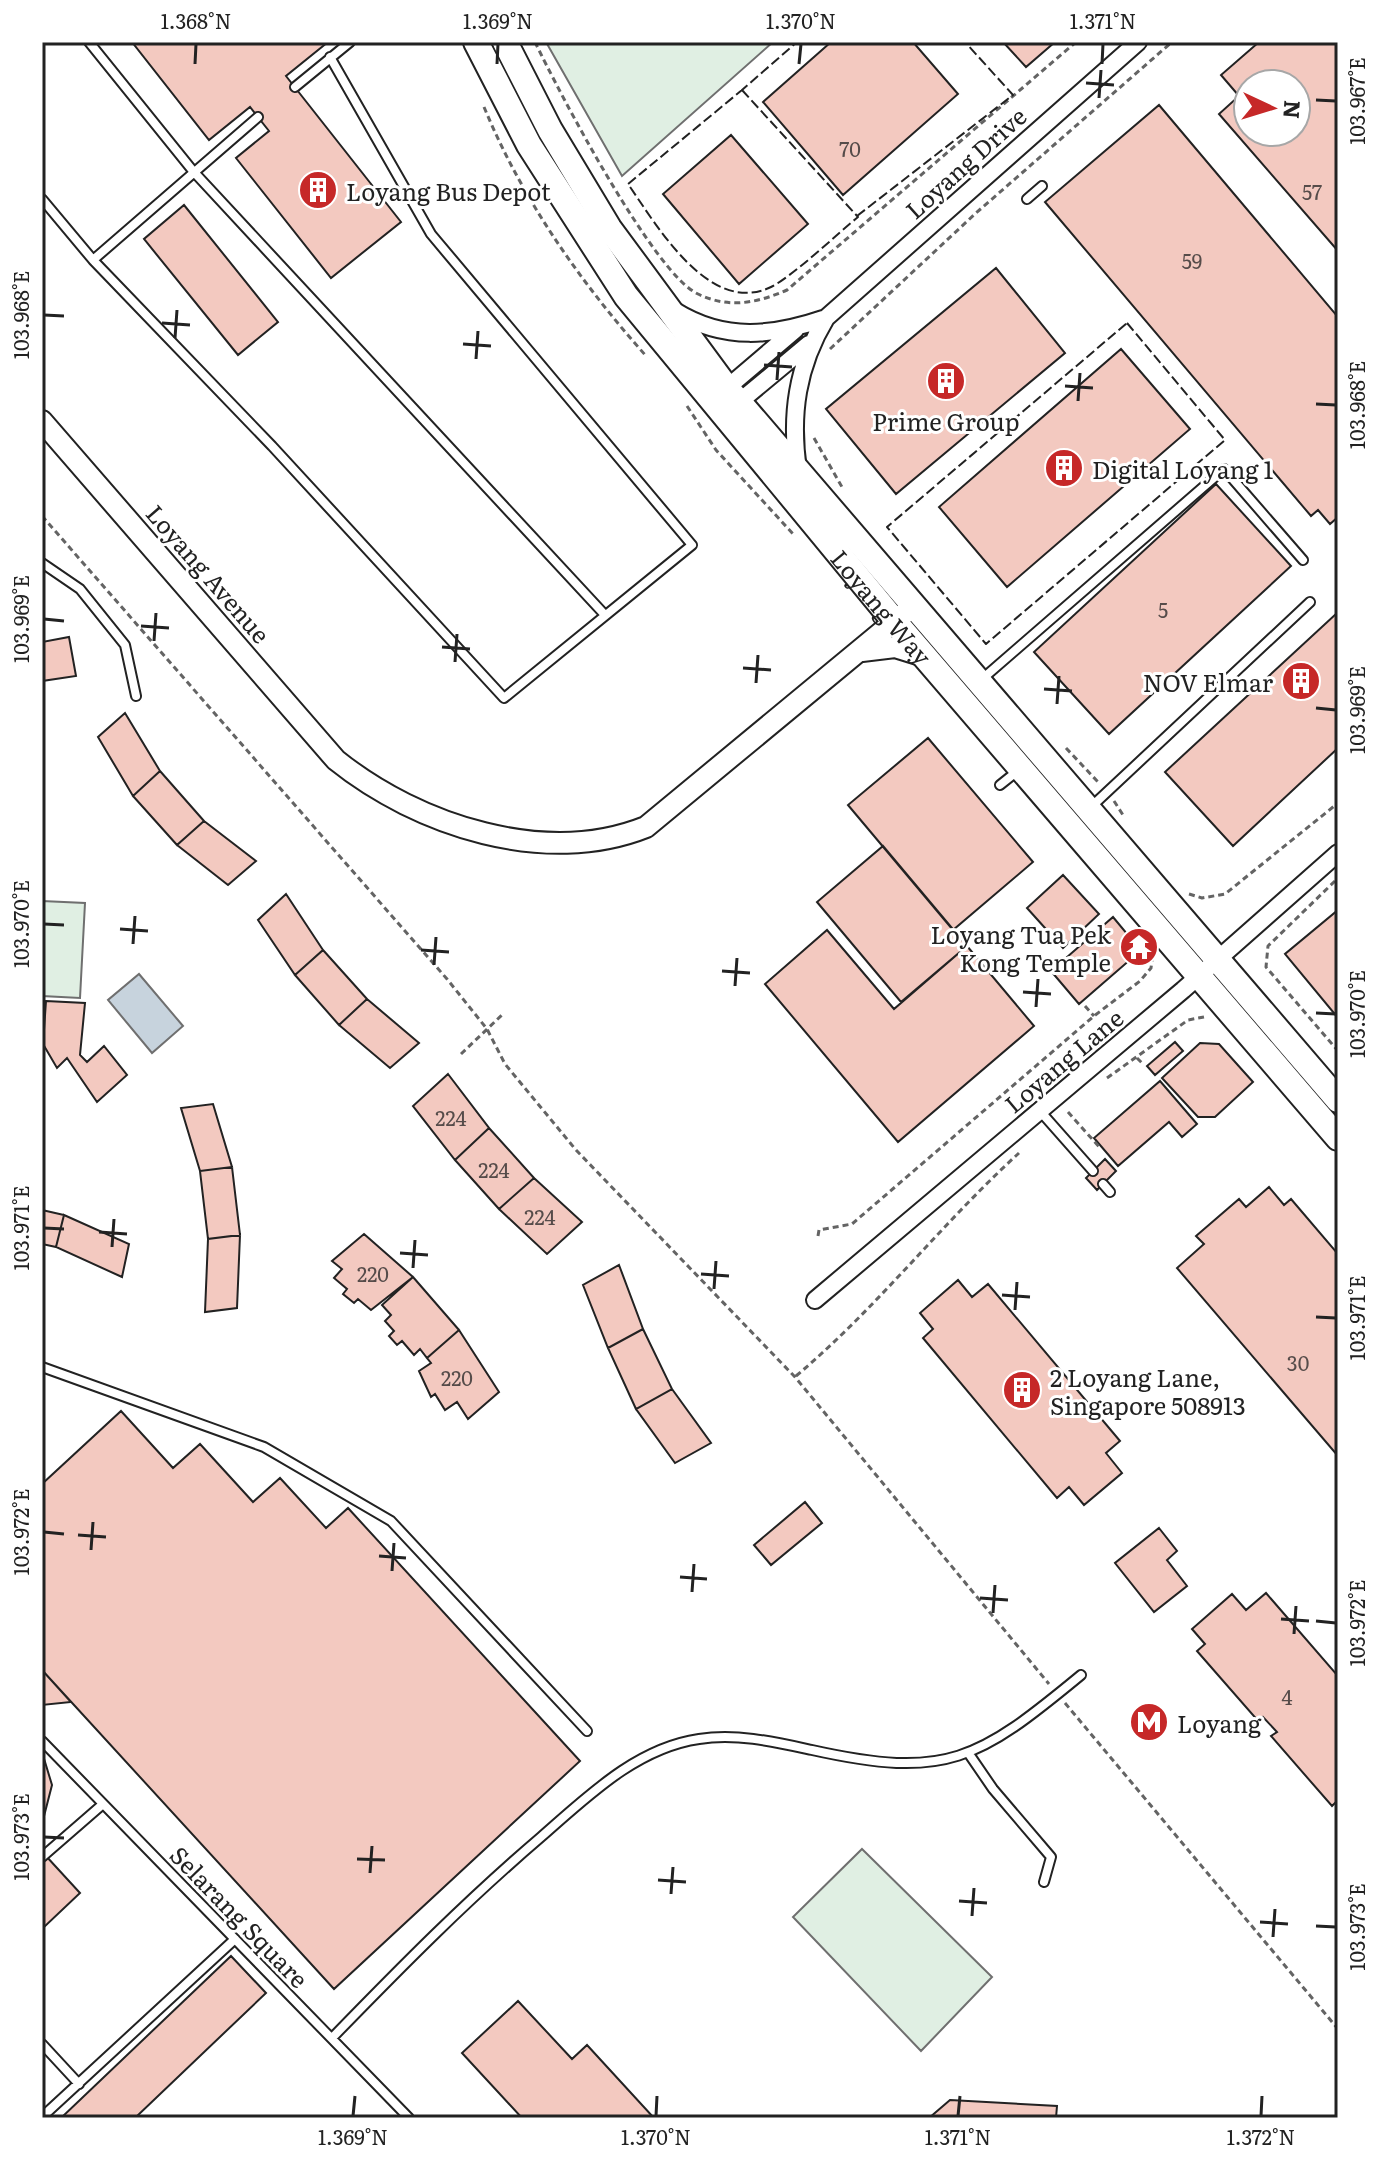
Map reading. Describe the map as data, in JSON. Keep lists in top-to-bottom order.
{
  "streets": {
    "main road": ["Loyang Way"],
    "street": ["Loyang Drive", "Loyang Avenue", "Loyang Lane"],
    "lane": ["Selarang Square"]
  },
  "crossings": [
    ["Loyang Drive", "Loyang Way"],
    ["Loyang Way", "Loyang Lane"]
  ],
  "places": {
    "building": [
      "Loyang Bus Depot",
      "Prime Group",
      "Digital Loyang 1",
      "NOV Elmar",
      "2 Loyang Lane, Singapore 508913"
    ],
    "temple": ["Loyang Tua Pek Kong Temple"],
    "metro station": ["Loyang"]
  },
  "house_numbers": [
    "70",
    "57",
    "59",
    "5",
    "224",
    "224",
    "224",
    "220",
    "30",
    "220",
    "4"
  ],
  "north": "right",
  "coordinates": [
    "1.368°N",
    "1.369°N",
    "1.370°N",
    "1.371°N",
    "103.967°E",
    "103.968°E",
    "103.969°E",
    "103.970°E",
    "103.971°E",
    "103.972°E",
    "103.973°E",
    "1.372°N"
  ]
}
